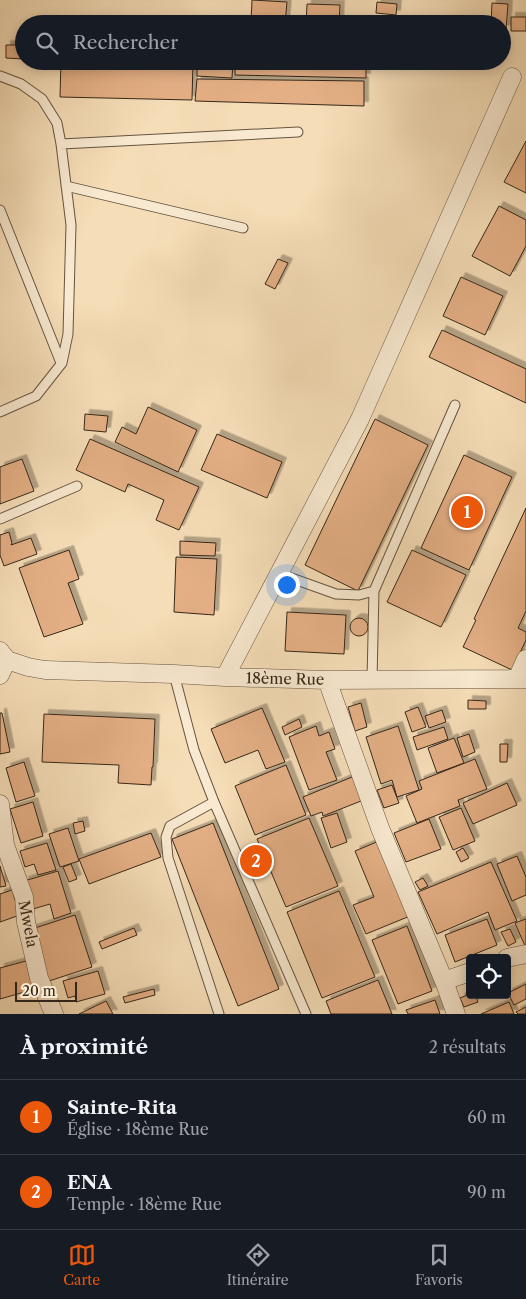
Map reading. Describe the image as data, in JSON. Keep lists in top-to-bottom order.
{
  "streets": {
    "street": ["18ème Rue", "Mwela"]
  },
  "scale_bar": "20 m",
  "page": {
    "search": "Rechercher",
    "pins": ["1", "2"],
    "scale": "20 m",
    "heading": ["À proximité", "2 résultats"],
    "list": [
      {
        "mark": "1",
        "name": "Sainte-Rita",
        "note": "Église · 18ème Rue",
        "value": "60 m"
      },
      {
        "mark": "2",
        "name": "ENA",
        "note": "Temple · 18ème Rue",
        "value": "90 m"
      }
    ],
    "nav": ["Carte", "Itinéraire", "Favoris"]
  }
}
